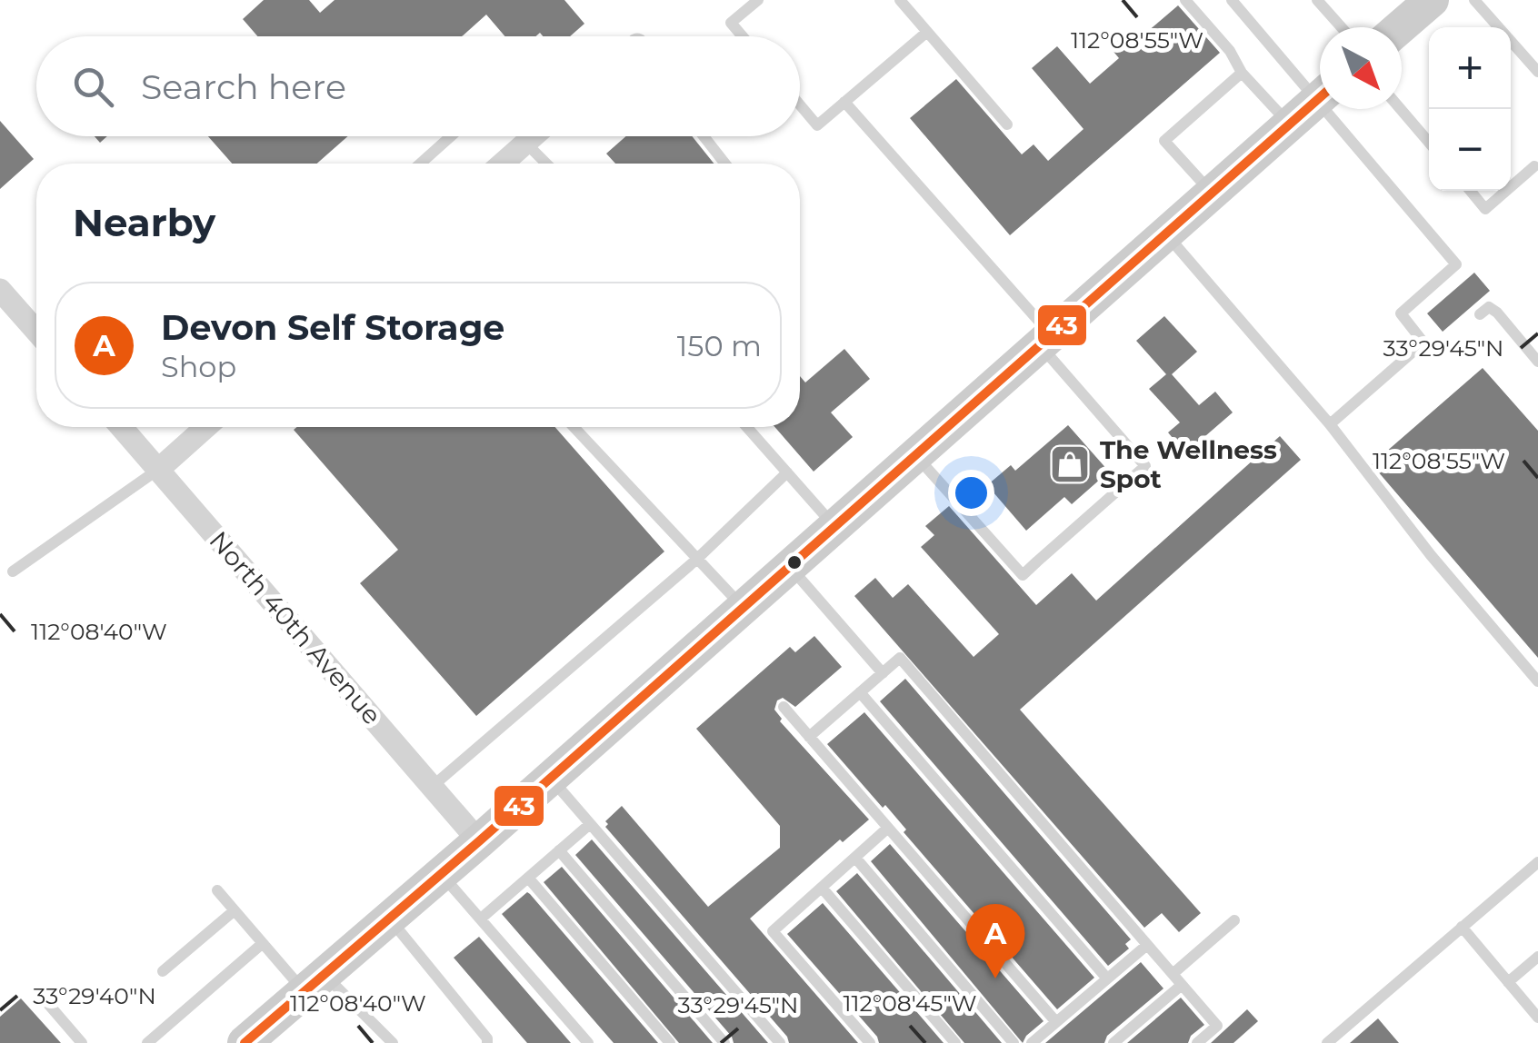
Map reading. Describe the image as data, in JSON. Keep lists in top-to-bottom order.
{
  "streets": {
    "street": ["North 40th Avenue"]
  },
  "places": {
    "shop": ["The Wellness Spot"]
  },
  "lines": ["transit line 43"],
  "north": "bottom right",
  "page": {
    "map_buttons": ["+", "−"],
    "search": "Search here",
    "heading": "Nearby",
    "list": [
      {
        "mark": "A",
        "name": "Devon Self Storage",
        "note": "Shop",
        "value": "150 m"
      }
    ],
    "pins": "A"
  },
  "coordinates": [
    "112°08'55\"W",
    "33°29'45\"N",
    "112°08'40\"W",
    "33°29'40\"N",
    "112°08'45\"W"
  ]
}
